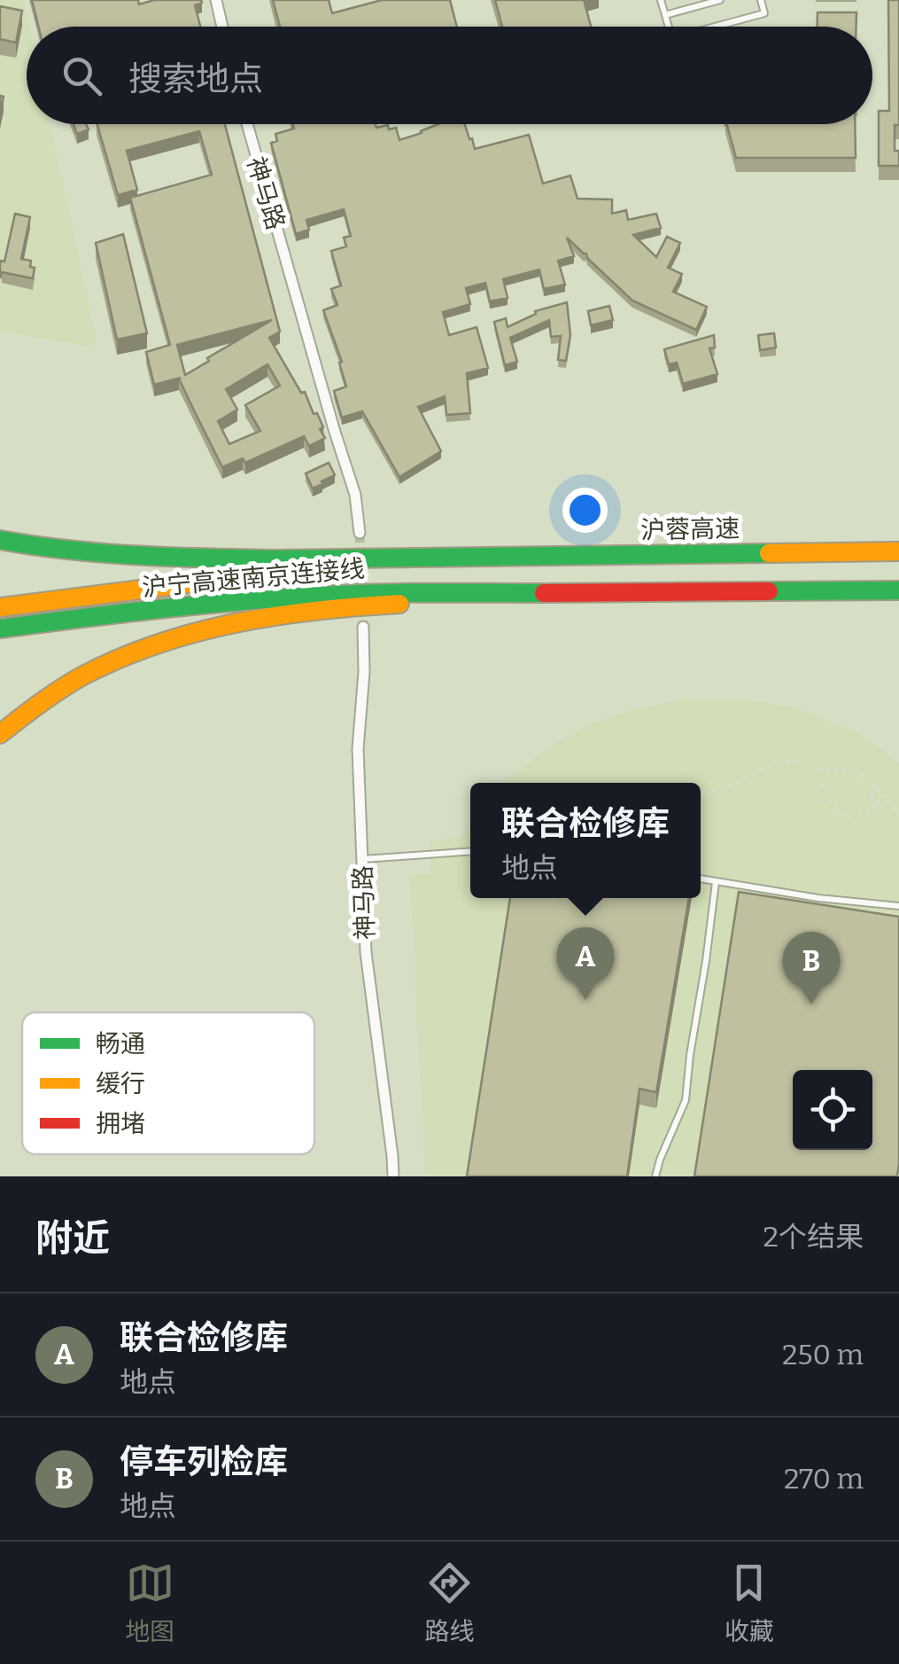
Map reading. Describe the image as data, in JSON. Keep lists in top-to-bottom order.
{
  "streets": {
    "highway": ["沪蓉高速", "沪宁高速南京连接线"],
    "street": ["神马路"]
  },
  "crossings": [
    ["沪蓉高速", "沪宁高速南京连接线"]
  ],
  "legend": ["畅通", "缓行", "拥堵"],
  "page": {
    "search": "搜索地点",
    "popup": ["联合检修库", "地点"],
    "pins": ["A", "B"],
    "heading": ["附近", "2个结果"],
    "list": [
      {
        "mark": "A",
        "name": "联合检修库",
        "note": "地点",
        "value": "250 m"
      },
      {
        "mark": "B",
        "name": "停车列检库",
        "note": "地点",
        "value": "270 m"
      }
    ],
    "nav": ["地图", "路线", "收藏"]
  }
}
